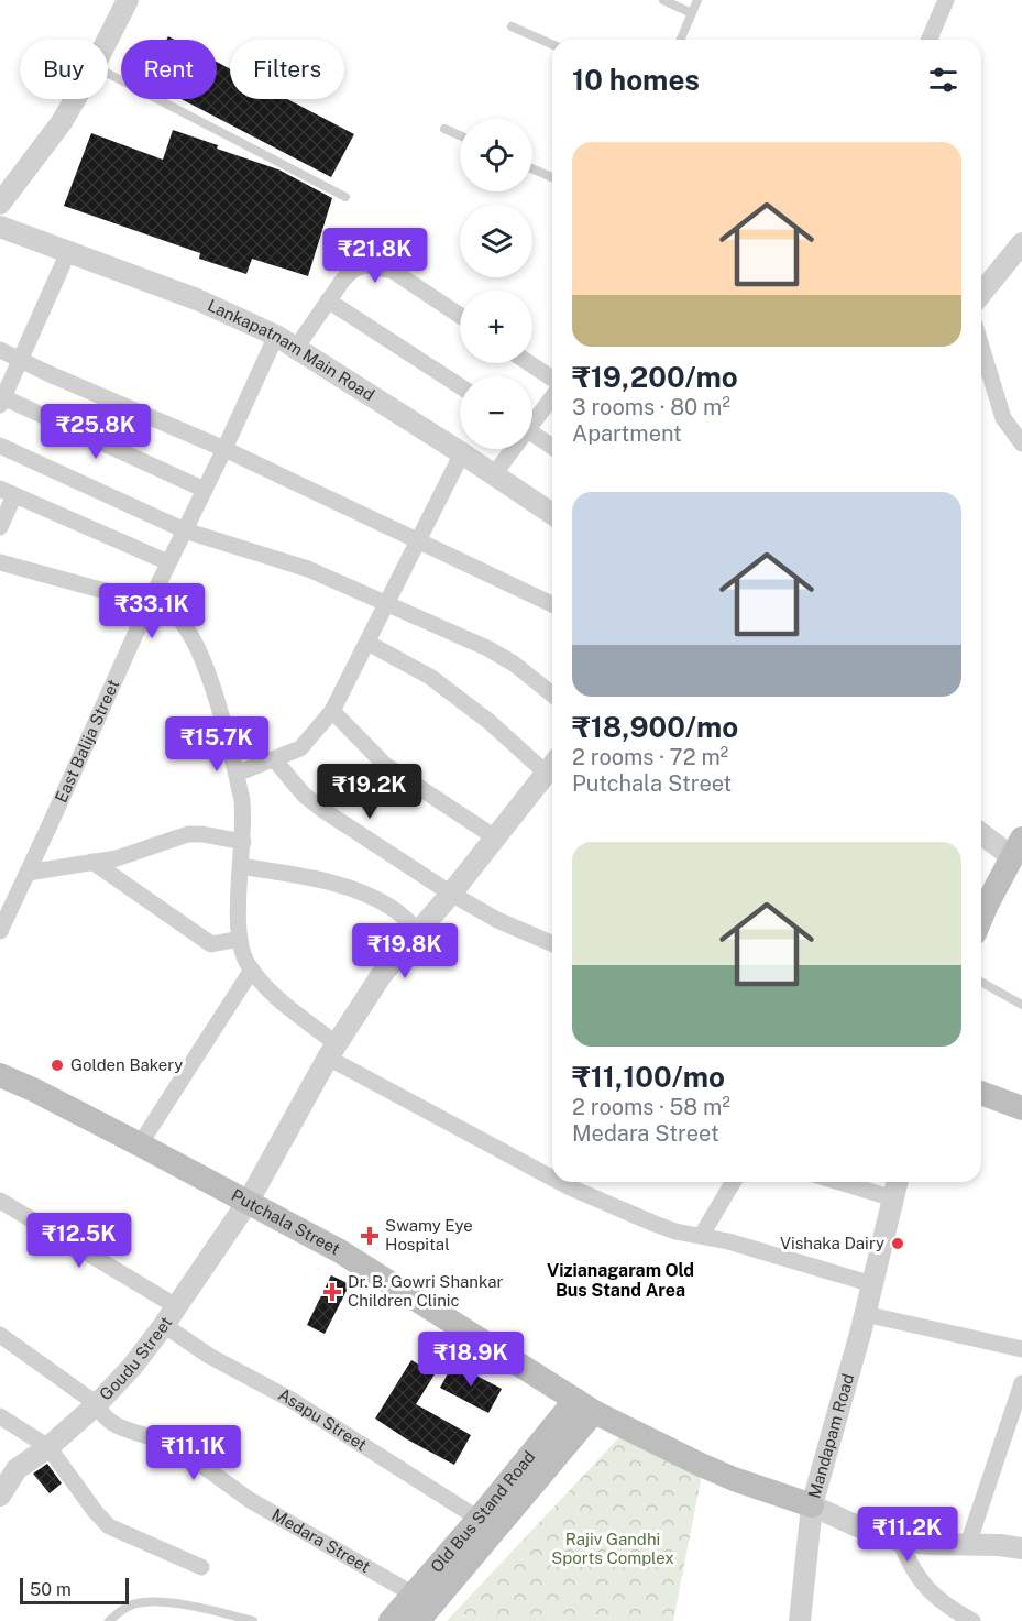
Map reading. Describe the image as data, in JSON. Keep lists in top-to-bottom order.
{
  "streets": {
    "main road": ["Putchala Street", "Mandapam Road", "Old Bus Stand Road"],
    "street": [
      "Lankapatnam Main Road",
      "East Balija Street",
      "Goudu Street",
      "Asapu Street",
      "Medara Street"
    ]
  },
  "crossings": [
    ["Lankapatnam Main Road", "East Balija Street"],
    ["Putchala Street", "Goudu Street"],
    ["Putchala Street", "Mandapam Road"],
    ["Putchala Street", "Old Bus Stand Road"],
    ["Goudu Street", "Asapu Street"],
    ["Goudu Street", "Medara Street"],
    ["Asapu Street", "Old Bus Stand Road"],
    ["Mandapam Road", "Old Bus Stand Road"],
    ["Old Bus Stand Road", "Medara Street"]
  ],
  "districts": ["Vizianagaram Old Bus Stand Area"],
  "parks": ["Rajiv Gandhi Sports Complex"],
  "places": {
    "other": ["Golden Bakery", "Vishaka Dairy"],
    "health": ["Swamy Eye Hospital", "Dr. B. Gowri Shankar Children Clinic"]
  },
  "scale_bar": "50 m",
  "page": {
    "chip": ["Buy", "Rent", "Filters"],
    "heading": "10 homes",
    "map_buttons": ["+", "−"],
    "list": [
      {
        "name": "₹19,200/mo",
        "note": "3 rooms · 80 m² · Apartment"
      },
      {
        "name": "₹18,900/mo",
        "note": "2 rooms · 72 m² · Putchala Street"
      },
      {
        "name": "₹11,100/mo",
        "note": "2 rooms · 58 m² · Medara Street"
      }
    ],
    "price": [
      "₹21.8K",
      "₹25.8K",
      "₹33.1K",
      "₹15.7K",
      "₹19.2K",
      "₹19.8K",
      "₹12.5K",
      "₹18.9K",
      "₹11.1K",
      "₹11.2K"
    ],
    "scale": "50 m"
  }
}
